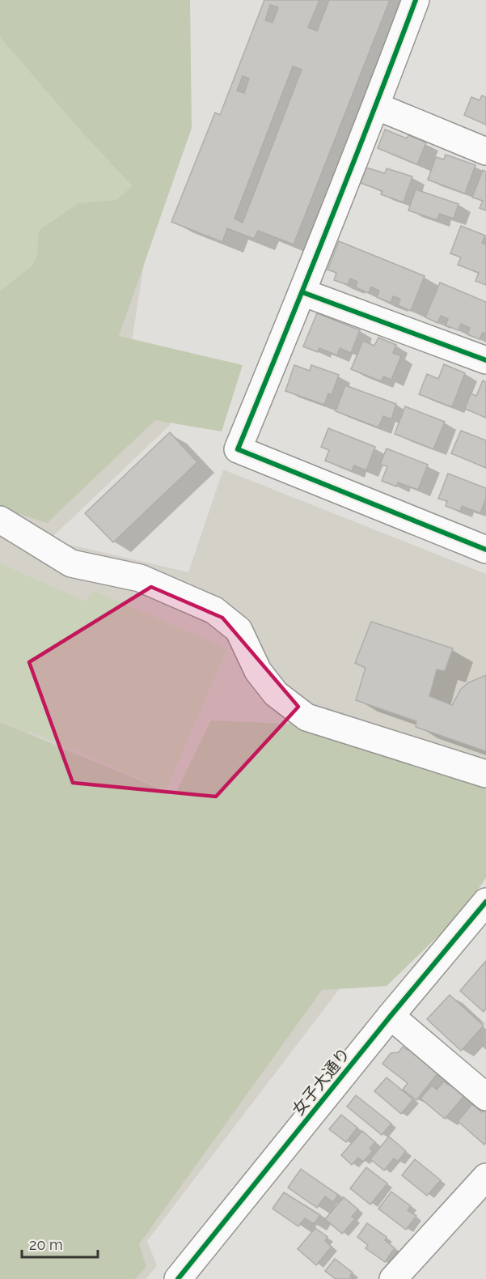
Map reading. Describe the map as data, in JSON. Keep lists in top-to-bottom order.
{
  "streets": {
    "street": ["女子大通り"]
  },
  "scale_bar": "20 m"
}
